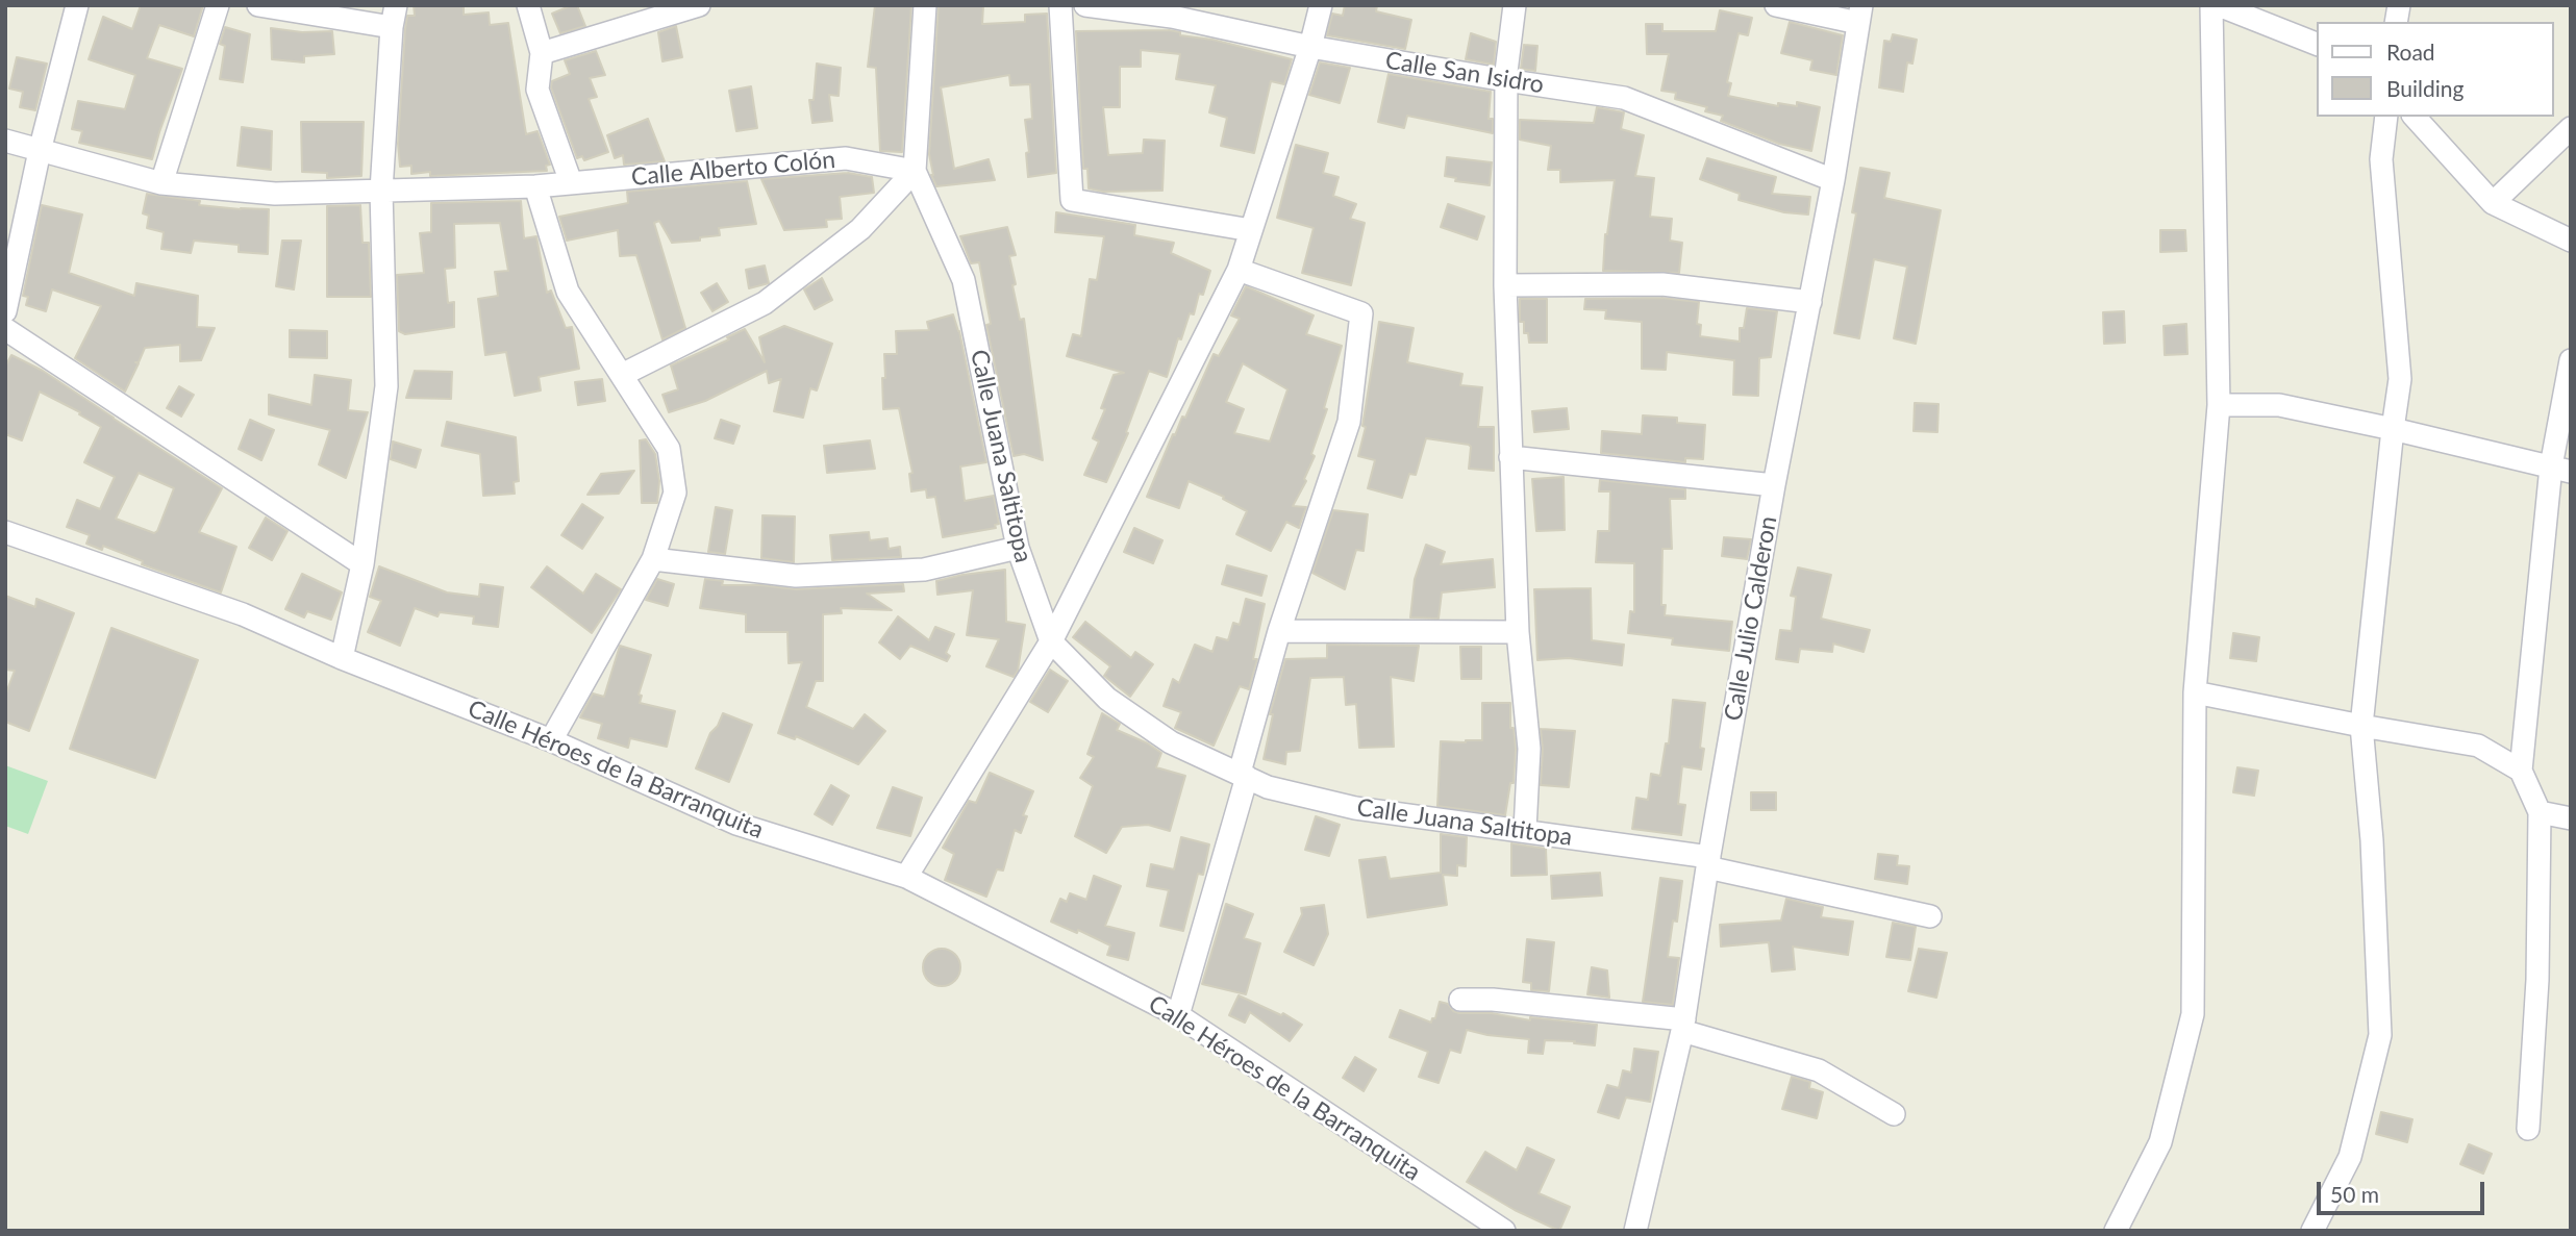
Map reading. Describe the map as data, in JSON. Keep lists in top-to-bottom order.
{
  "streets": {
    "street": [
      "Calle San Isidro",
      "Calle Alberto Colón",
      "Calle Juana Saltitopa",
      "Calle Julio Calderon",
      "Calle Héroes de la Barranquita"
    ]
  },
  "crossings": [
    ["Calle San Isidro", "Calle Julio Calderon"],
    ["Calle Alberto Colón", "Calle Juana Saltitopa"],
    ["Calle Juana Saltitopa", "Calle Julio Calderon"]
  ],
  "legend": ["Road", "Building"],
  "scale_bar": "50 m"
}
